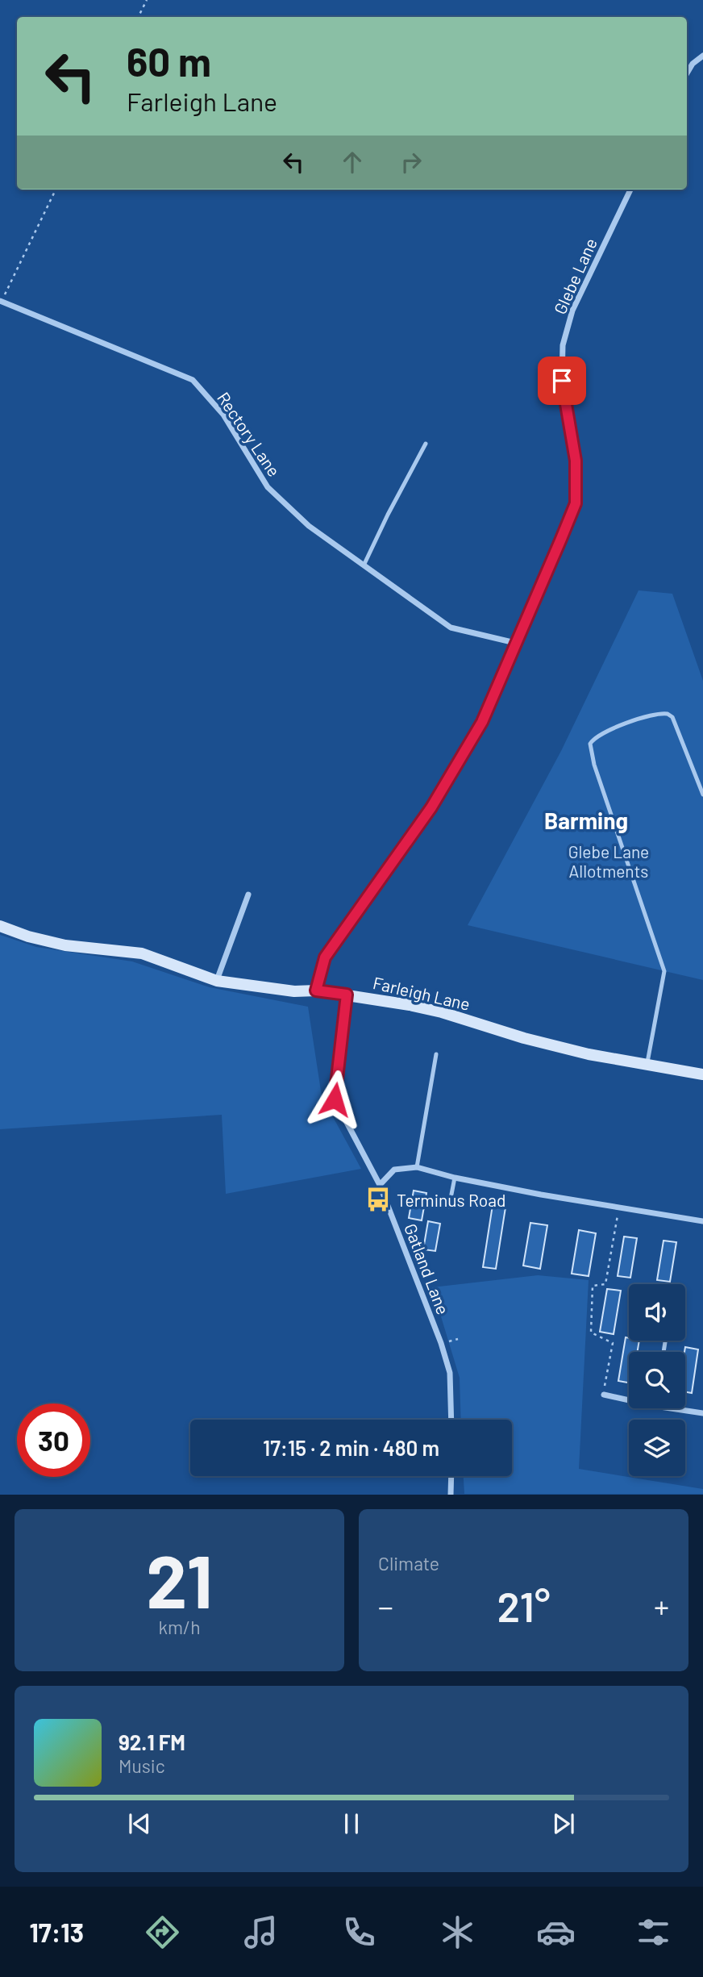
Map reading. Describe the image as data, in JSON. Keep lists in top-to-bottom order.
{
  "streets": {
    "street": [
      "Glebe Lane",
      "Rectory Lane",
      "Farleigh Lane",
      "Gatland Lane"
    ]
  },
  "crossings": [
    ["Glebe Lane", "Rectory Lane"],
    ["Glebe Lane", "Farleigh Lane"],
    ["Farleigh Lane", "Gatland Lane"]
  ],
  "districts": ["Barming"],
  "parks": ["Glebe Lane Allotments"],
  "places": {
    "bus stop": ["Terminus Road"]
  },
  "page": {
    "turn": ["60 m", "Farleigh Lane"],
    "limit": "30",
    "trip": "17:15 · 2 min · 480 m",
    "tile": [
      ["21", "km/h"],
      "Climate"
    ],
    "heat": ["−", "21°", "+"],
    "song": ["92.1 FM", "Music"],
    "tabs": "17:13"
  }
}
